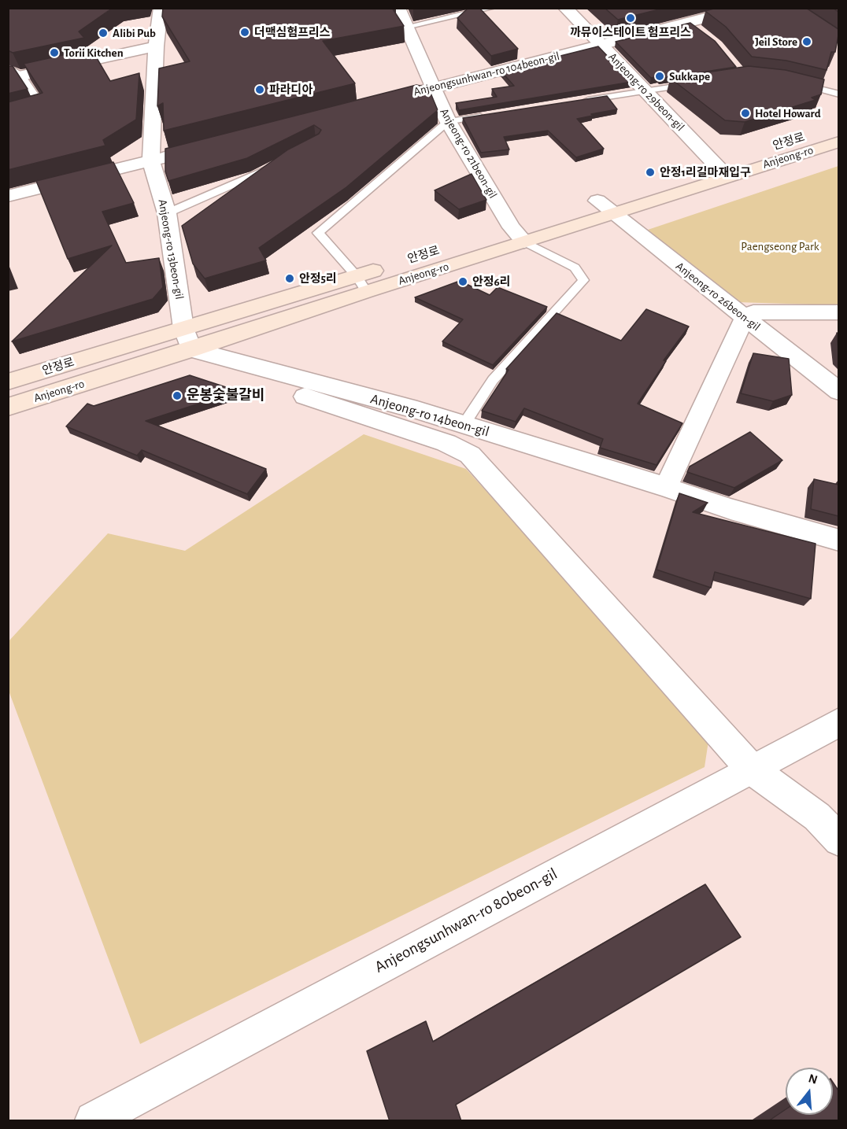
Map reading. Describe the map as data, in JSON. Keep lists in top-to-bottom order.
{
  "streets": {
    "main road": ["안정로", "Anjeong-ro"],
    "street": [
      "Anjeongsunhwan-ro 104beon-gil",
      "Anjeong-ro 29beon-gil",
      "Anjeong-ro 21beon-gil",
      "Anjeong-ro 13beon-gil",
      "Anjeong-ro 26beon-gil",
      "Anjeong-ro 14beon-gil",
      "Anjeongsunhwan-ro 80beon-gil"
    ]
  },
  "crossings": [
    ["Anjeongsunhwan-ro 104beon-gil", "Anjeong-ro 29beon-gil"],
    ["Anjeongsunhwan-ro 104beon-gil", "Anjeong-ro 21beon-gil"],
    ["Anjeong-ro 29beon-gil", "안정로"],
    ["Anjeong-ro 29beon-gil", "Anjeong-ro"],
    ["안정로", "Anjeong-ro 21beon-gil"],
    ["안정로", "Anjeong-ro"],
    ["안정로", "Anjeong-ro 13beon-gil"],
    ["안정로", "Anjeong-ro 26beon-gil"],
    ["안정로", "Anjeong-ro 14beon-gil"],
    ["Anjeong-ro 21beon-gil", "Anjeong-ro"],
    ["Anjeong-ro", "Anjeong-ro 13beon-gil"],
    ["Anjeong-ro", "Anjeong-ro 26beon-gil"],
    ["Anjeong-ro", "Anjeong-ro 14beon-gil"],
    ["Anjeong-ro 13beon-gil", "Anjeong-ro 14beon-gil"]
  ],
  "parks": ["Paengseong Park"],
  "places": [
    "까뮤이스테이트 험프리스",
    "더맥심험프리스",
    "Alibi Pub",
    "Jeil Store",
    "Torii Kitchen",
    "Sukkape",
    "파라디아",
    "Hotel Howard",
    "안정1리길마재입구",
    "안정5리",
    "안정6리",
    "운봉숯불갈비"
  ],
  "north": "top"
}
